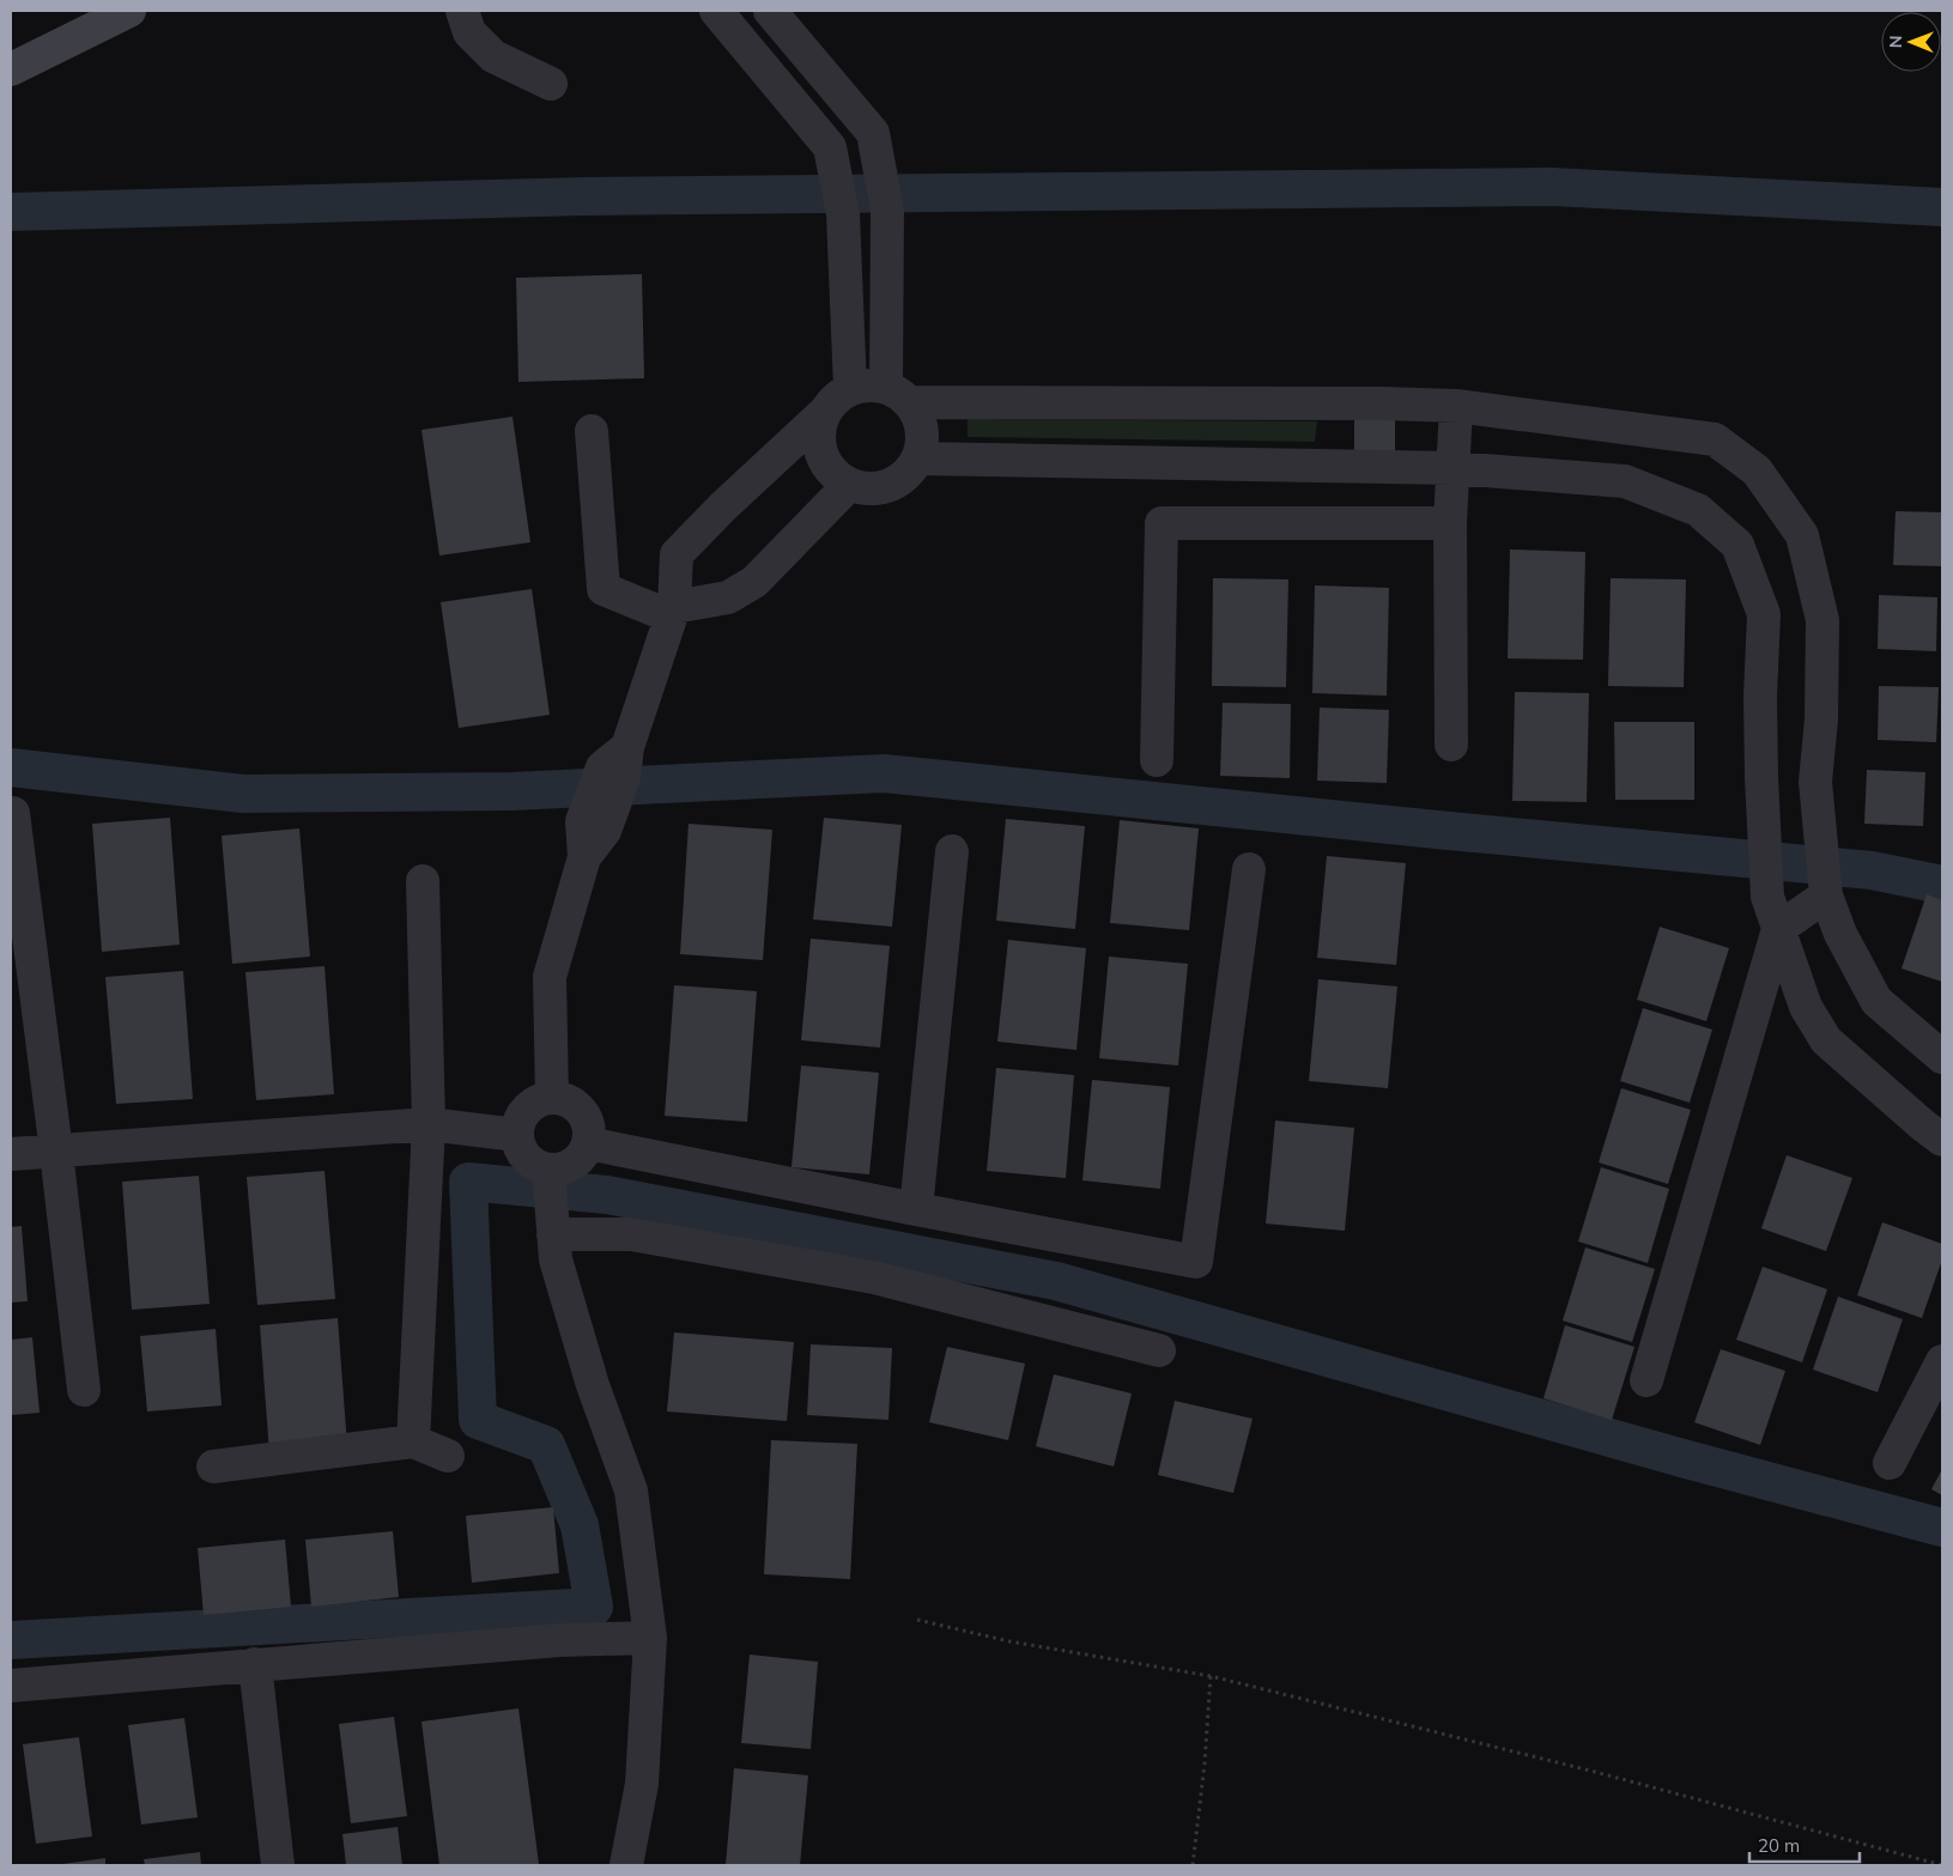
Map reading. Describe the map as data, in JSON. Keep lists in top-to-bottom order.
{
  "scale_bar": "20 m",
  "north": "left"
}
